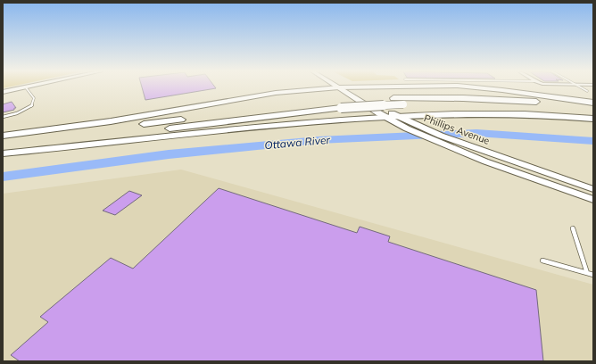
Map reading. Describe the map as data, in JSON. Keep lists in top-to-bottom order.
{
  "streets": {
    "main road": ["Phillips Avenue"]
  },
  "water": ["Ottawa River"]
}
